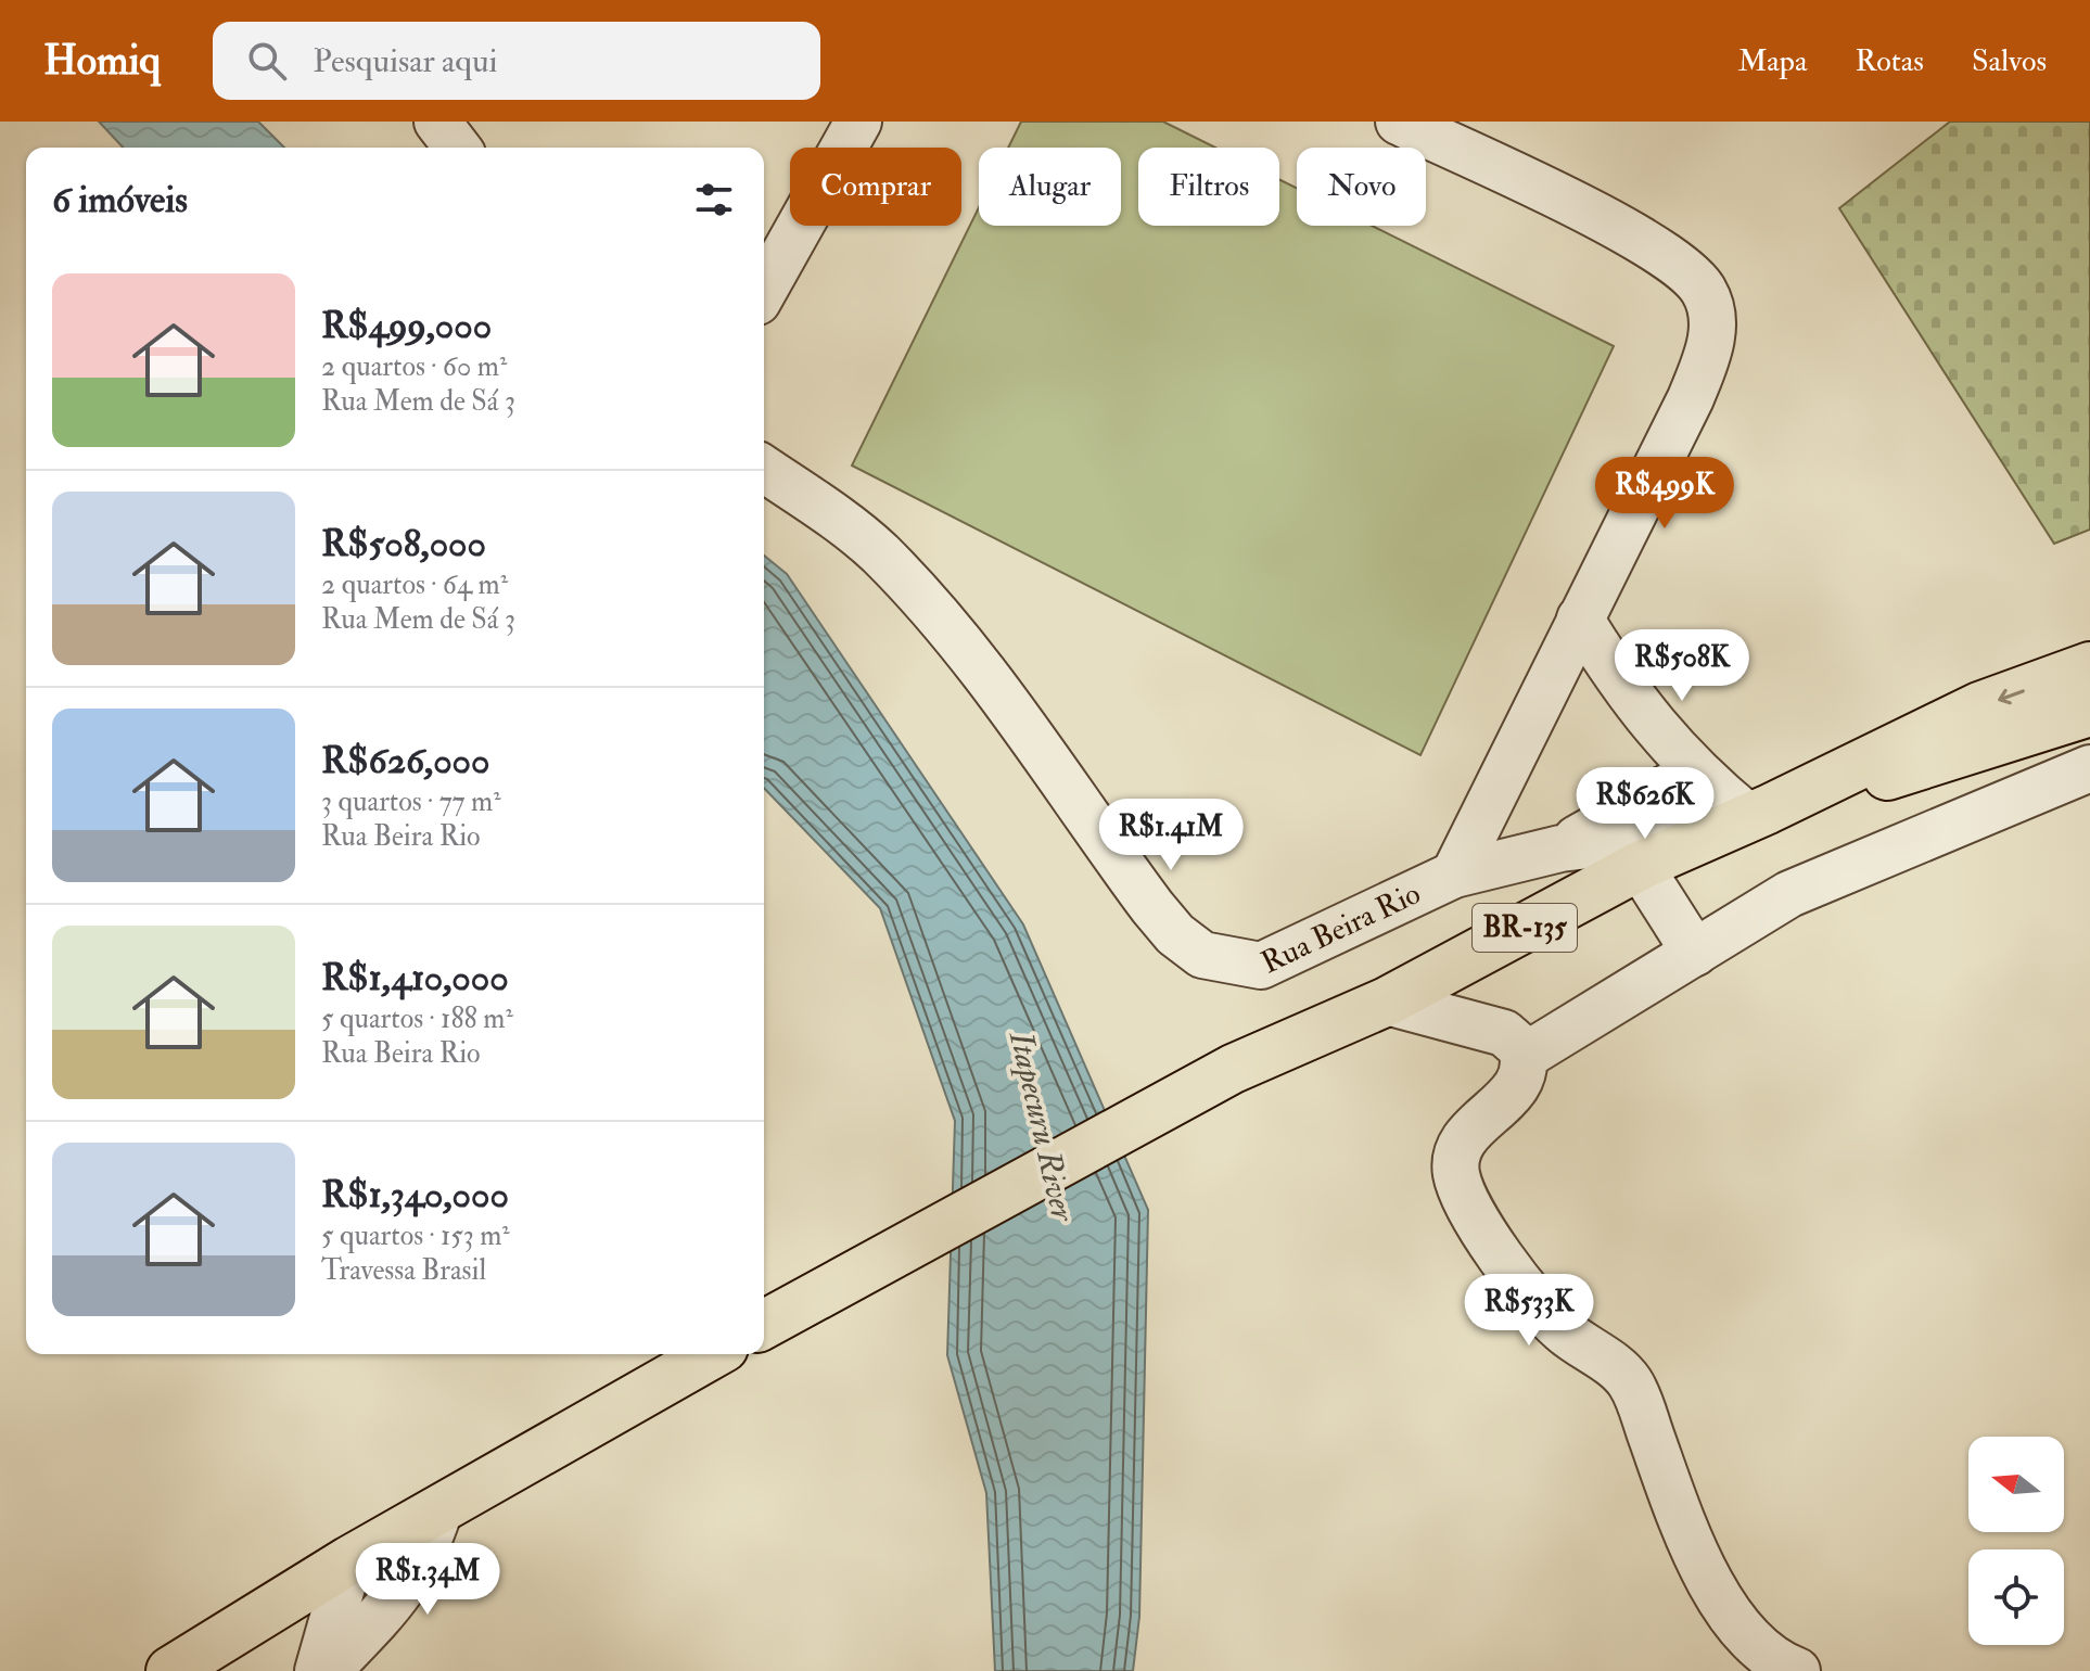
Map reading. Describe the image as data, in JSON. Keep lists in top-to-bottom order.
{
  "streets": {
    "main road": ["BR-135"],
    "street": ["Rua Beira Rio"]
  },
  "crossings": [
    ["Rua Beira Rio", "BR-135"]
  ],
  "water": ["Itapecuru River"],
  "north": "left",
  "page": {
    "header": "Homiq",
    "search": "Pesquisar aqui",
    "nav": ["Mapa", "Rotas", "Salvos"],
    "chip": [
      "Comprar",
      "Alugar",
      "Filtros",
      "Novo"
    ],
    "heading": "6 imóveis",
    "list": [
      {
        "name": "R$499,000",
        "note": "2 quartos · 60 m² · Rua Mem de Sá 3"
      },
      {
        "name": "R$508,000",
        "note": "2 quartos · 64 m² · Rua Mem de Sá 3"
      },
      {
        "name": "R$626,000",
        "note": "3 quartos · 77 m² · Rua Beira Rio"
      },
      {
        "name": "R$1,410,000",
        "note": "5 quartos · 188 m² · Rua Beira Rio"
      },
      {
        "name": "R$1,340,000",
        "note": "5 quartos · 153 m² · Travessa Brasil"
      }
    ],
    "price": [
      "R$499K",
      "R$508K",
      "R$626K",
      "R$1.41M",
      "R$533K",
      "R$1.34M"
    ]
  }
}
